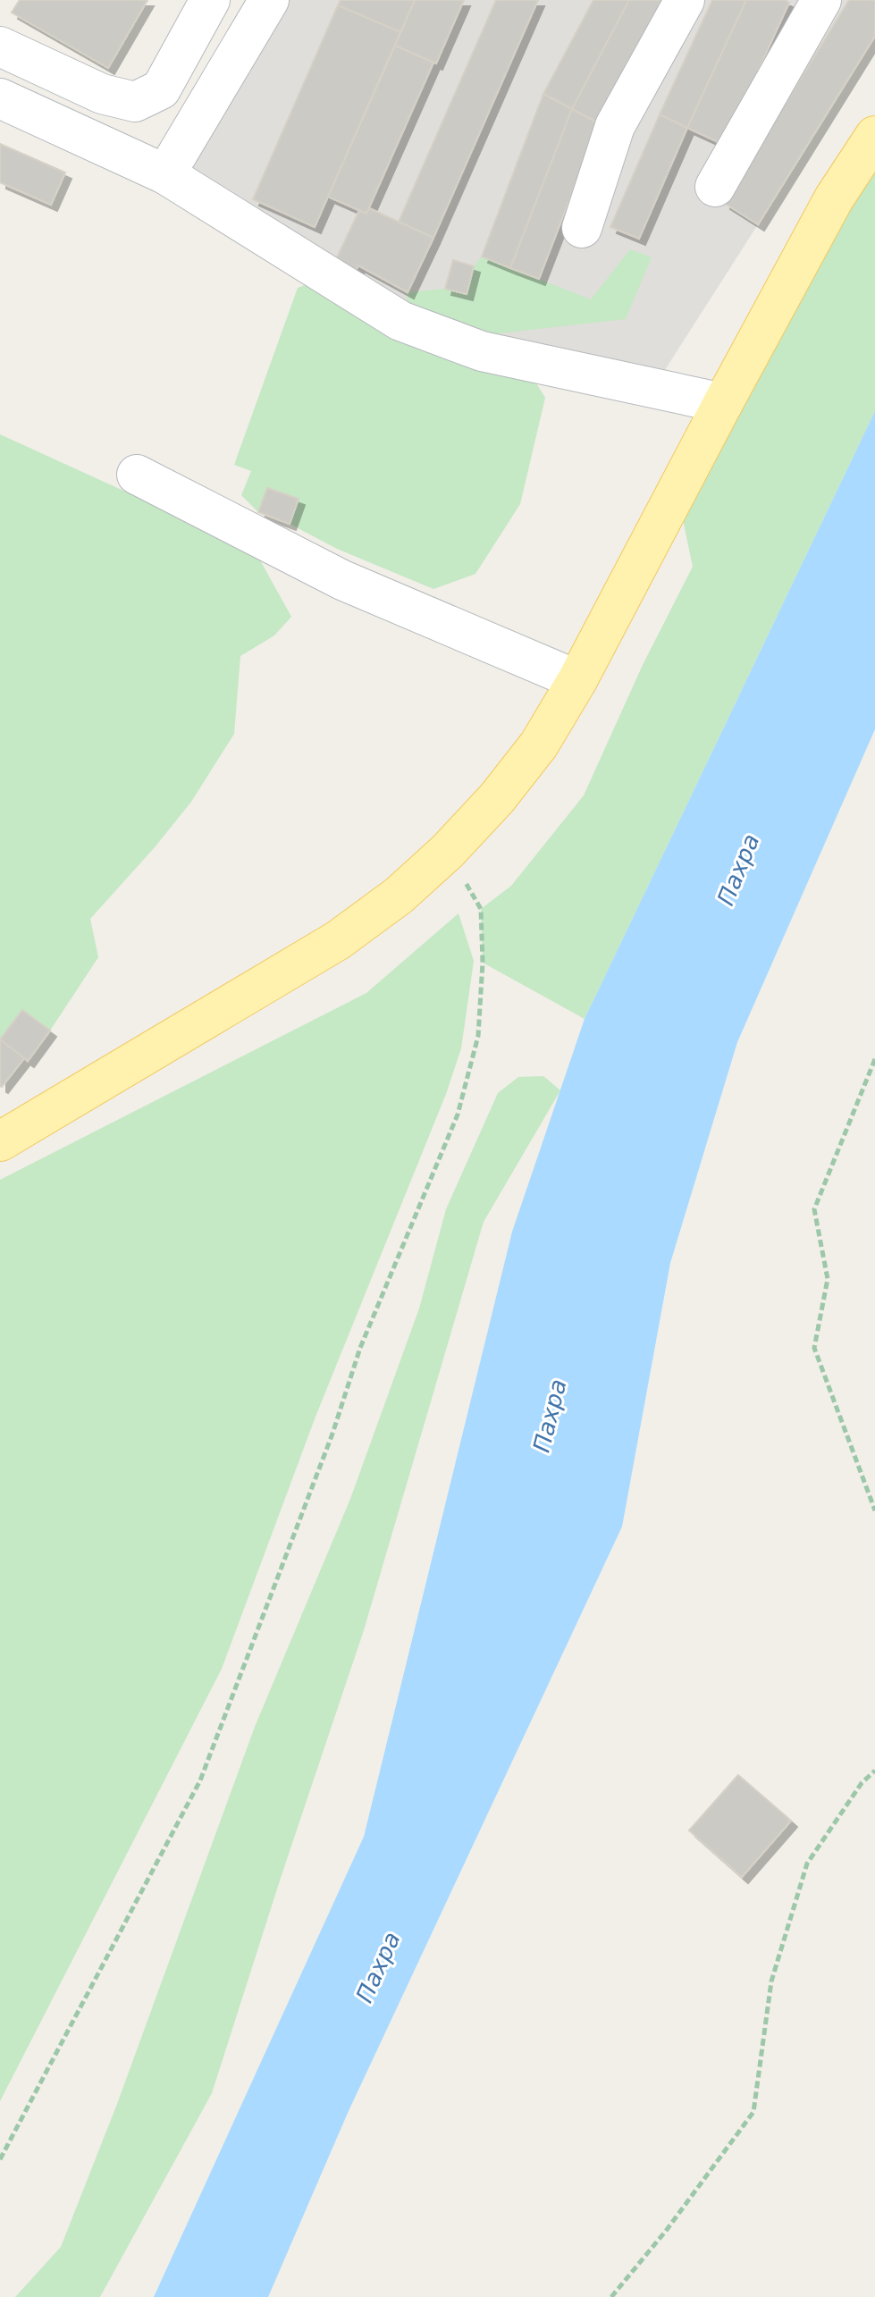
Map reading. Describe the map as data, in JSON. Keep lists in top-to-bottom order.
{
  "water": ["Пахра"]
}
